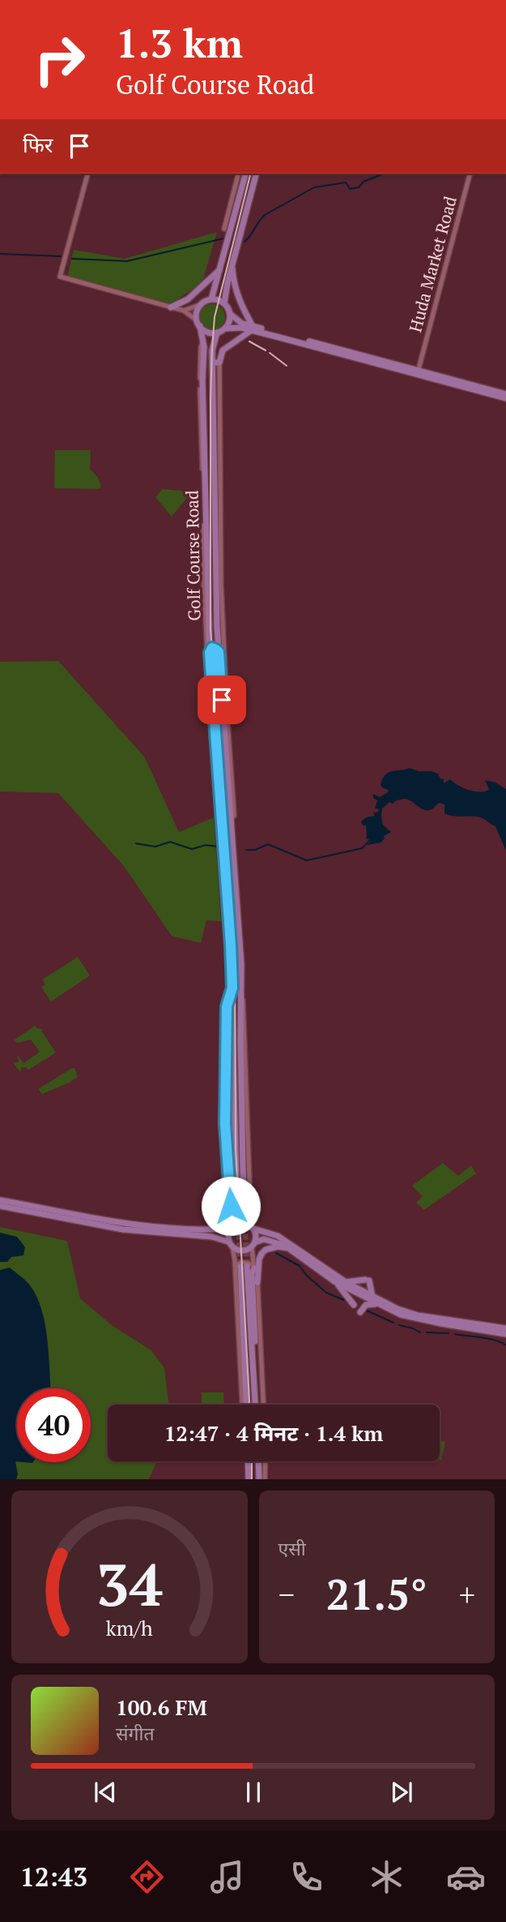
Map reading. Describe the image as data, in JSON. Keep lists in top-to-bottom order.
{
  "streets": {
    "main road": ["Golf Course Road"],
    "street": ["Huda Market Road"]
  },
  "page": {
    "turn": ["1.3 km", "Golf Course Road"],
    "then": "फिर",
    "limit": "40",
    "trip": "12:47 · 4 मिनट · 1.4 km",
    "tile": "एसी",
    "heat": ["−", "21.5°", "+"],
    "song": ["100.6 FM", "संगीत"],
    "tabs": "12:43",
    "gauge": ["34", "km/h"]
  }
}
